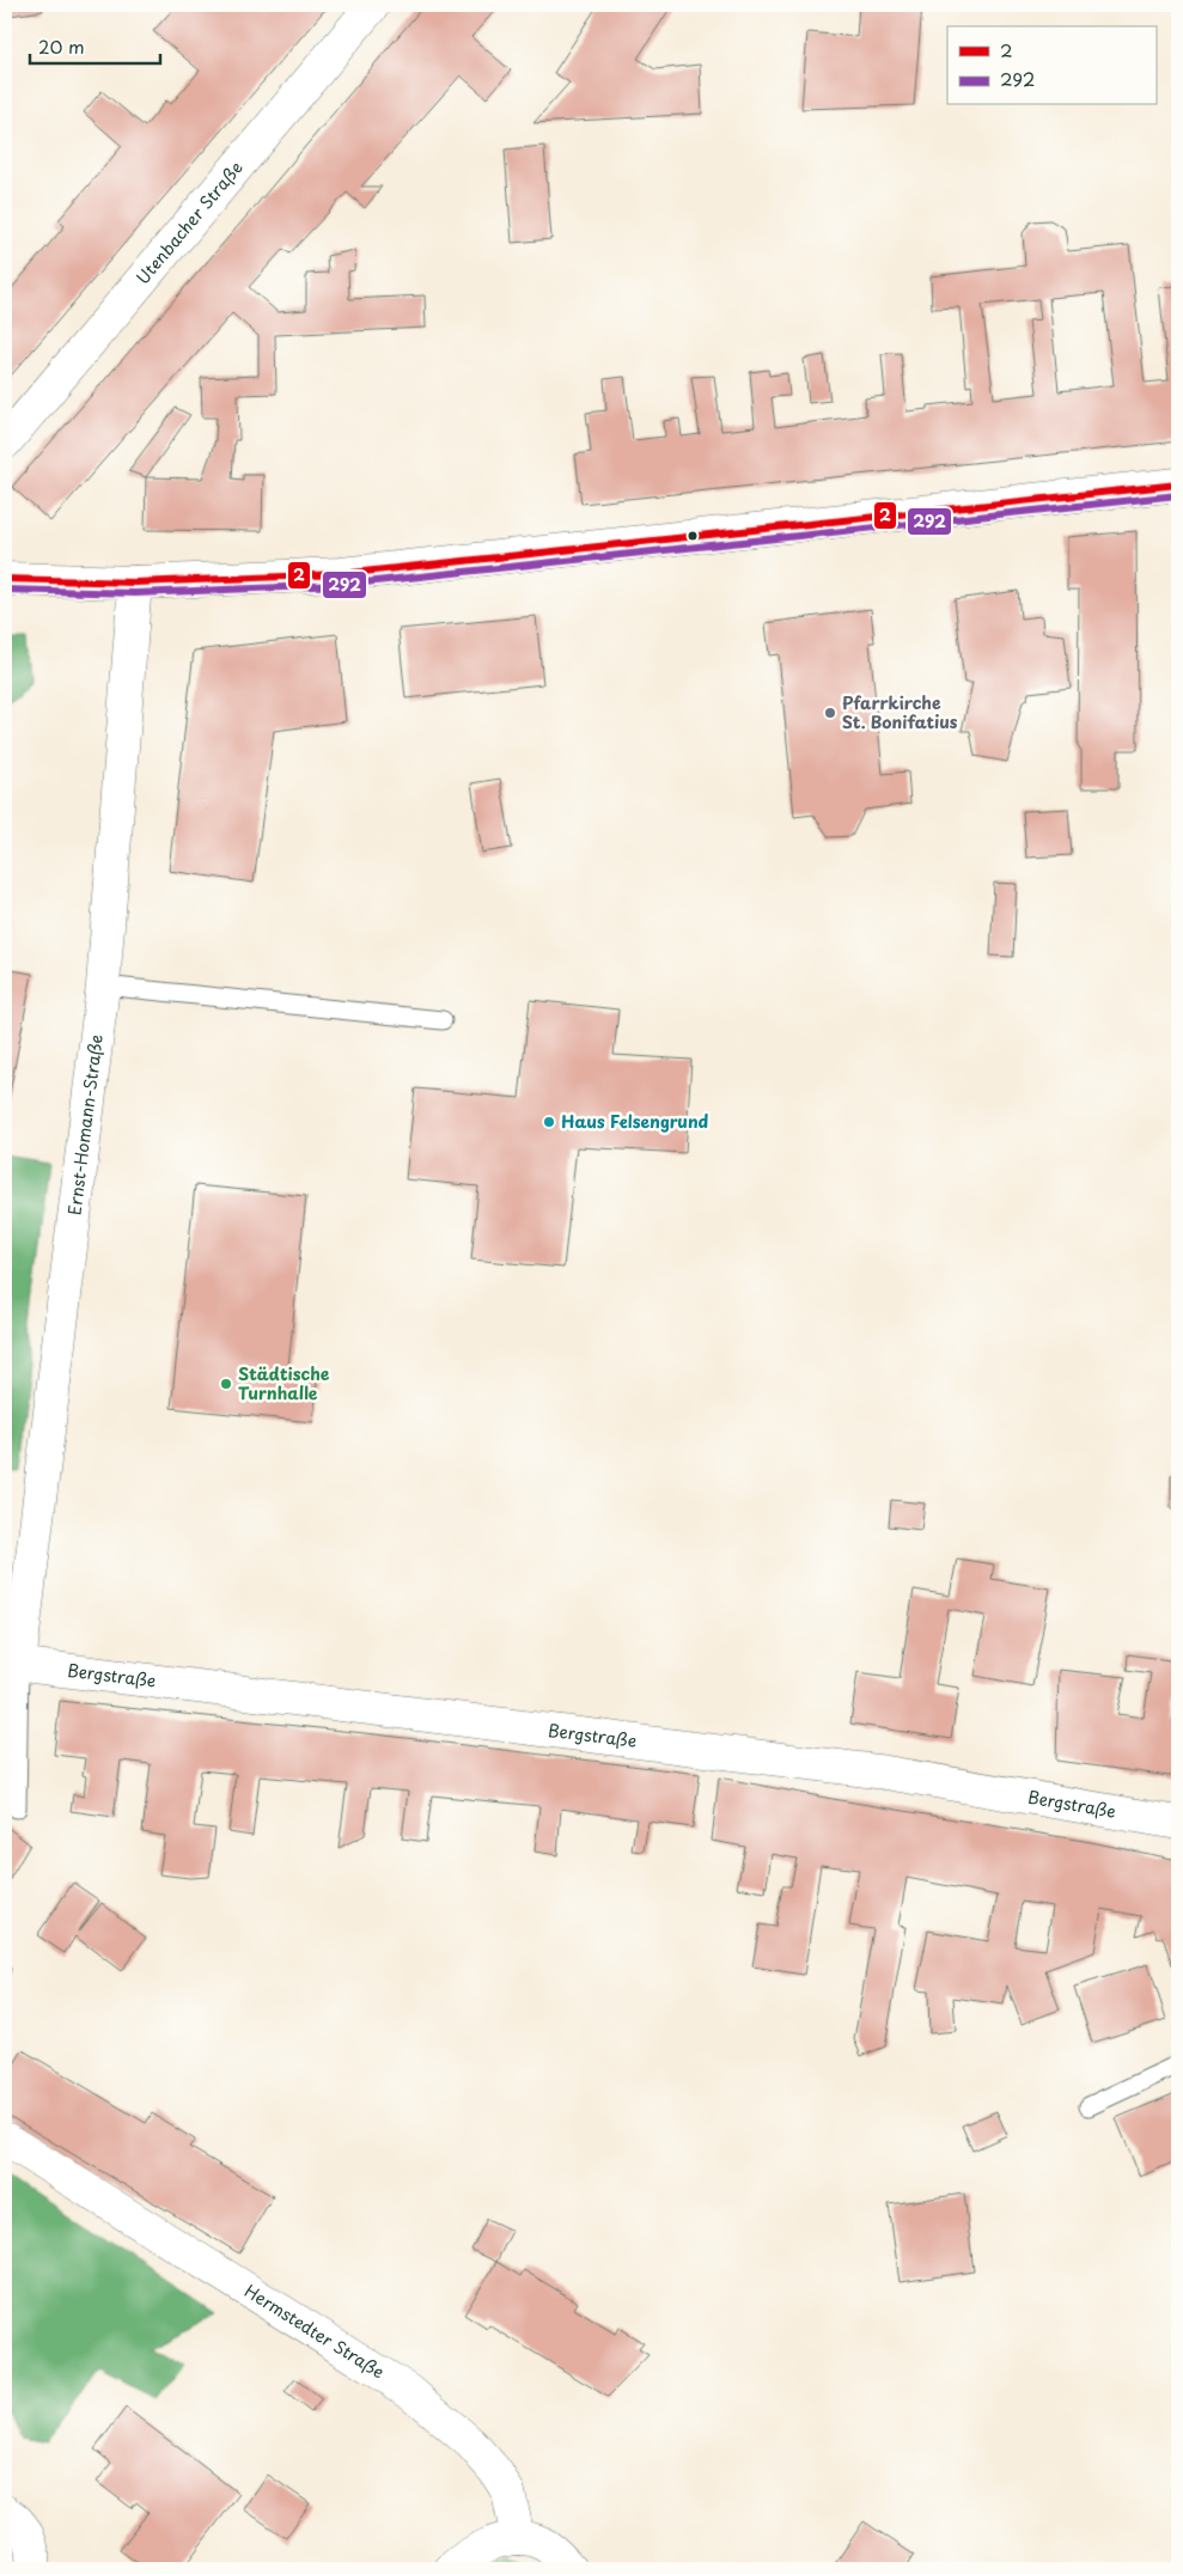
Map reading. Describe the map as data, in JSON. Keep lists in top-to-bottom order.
{
  "streets": {
    "street": [
      "Utenbacher Straße",
      "Ernst-Homann-Straße",
      "Bergstraße",
      "Hermstedter Straße"
    ]
  },
  "crossings": [
    ["Ernst-Homann-Straße", "Bergstraße"]
  ],
  "places": ["Pfarrkirche St. Bonifatius", "Haus Felsengrund", "Städtische Turnhalle"],
  "lines": ["transit line 2", "transit line 292"],
  "legend": ["2", "292"],
  "scale_bar": "20 m"
}
